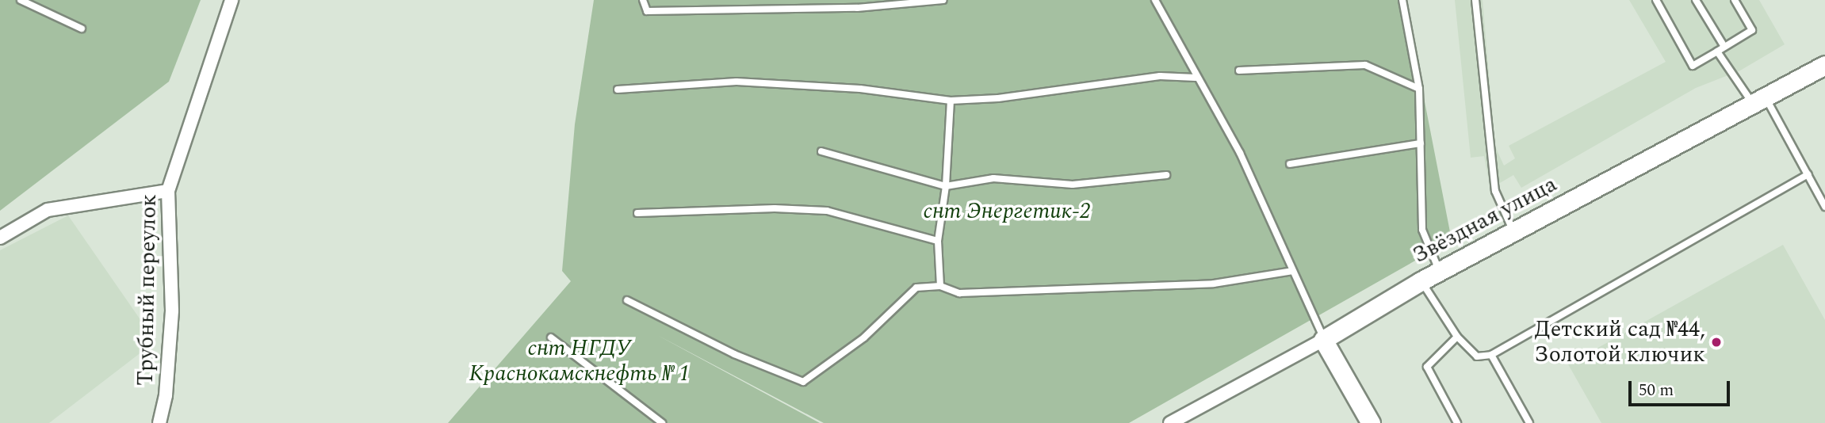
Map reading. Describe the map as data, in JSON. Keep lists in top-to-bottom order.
{
  "streets": {
    "street": ["Звёздная улица", "Трубный переулок"]
  },
  "parks": ["снт Энергетик-2", "снт НГДУ Краснокамскнефть № 1"],
  "places": ["Детский сад №44, Золотой ключик"],
  "scale_bar": "50 m"
}
